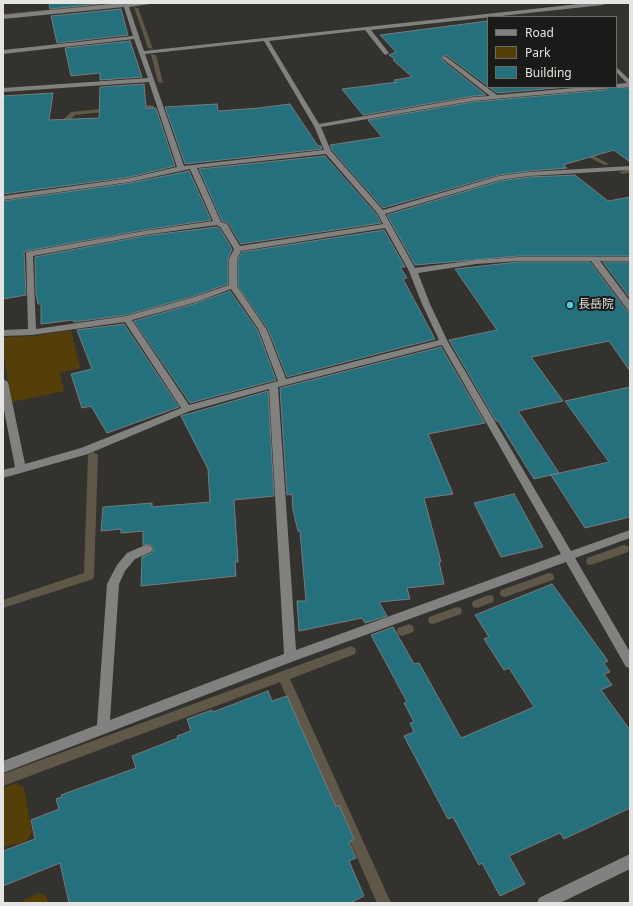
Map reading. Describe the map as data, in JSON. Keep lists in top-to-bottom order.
{
  "places": ["長岳院"],
  "legend": ["Road", "Park", "Building"]
}
